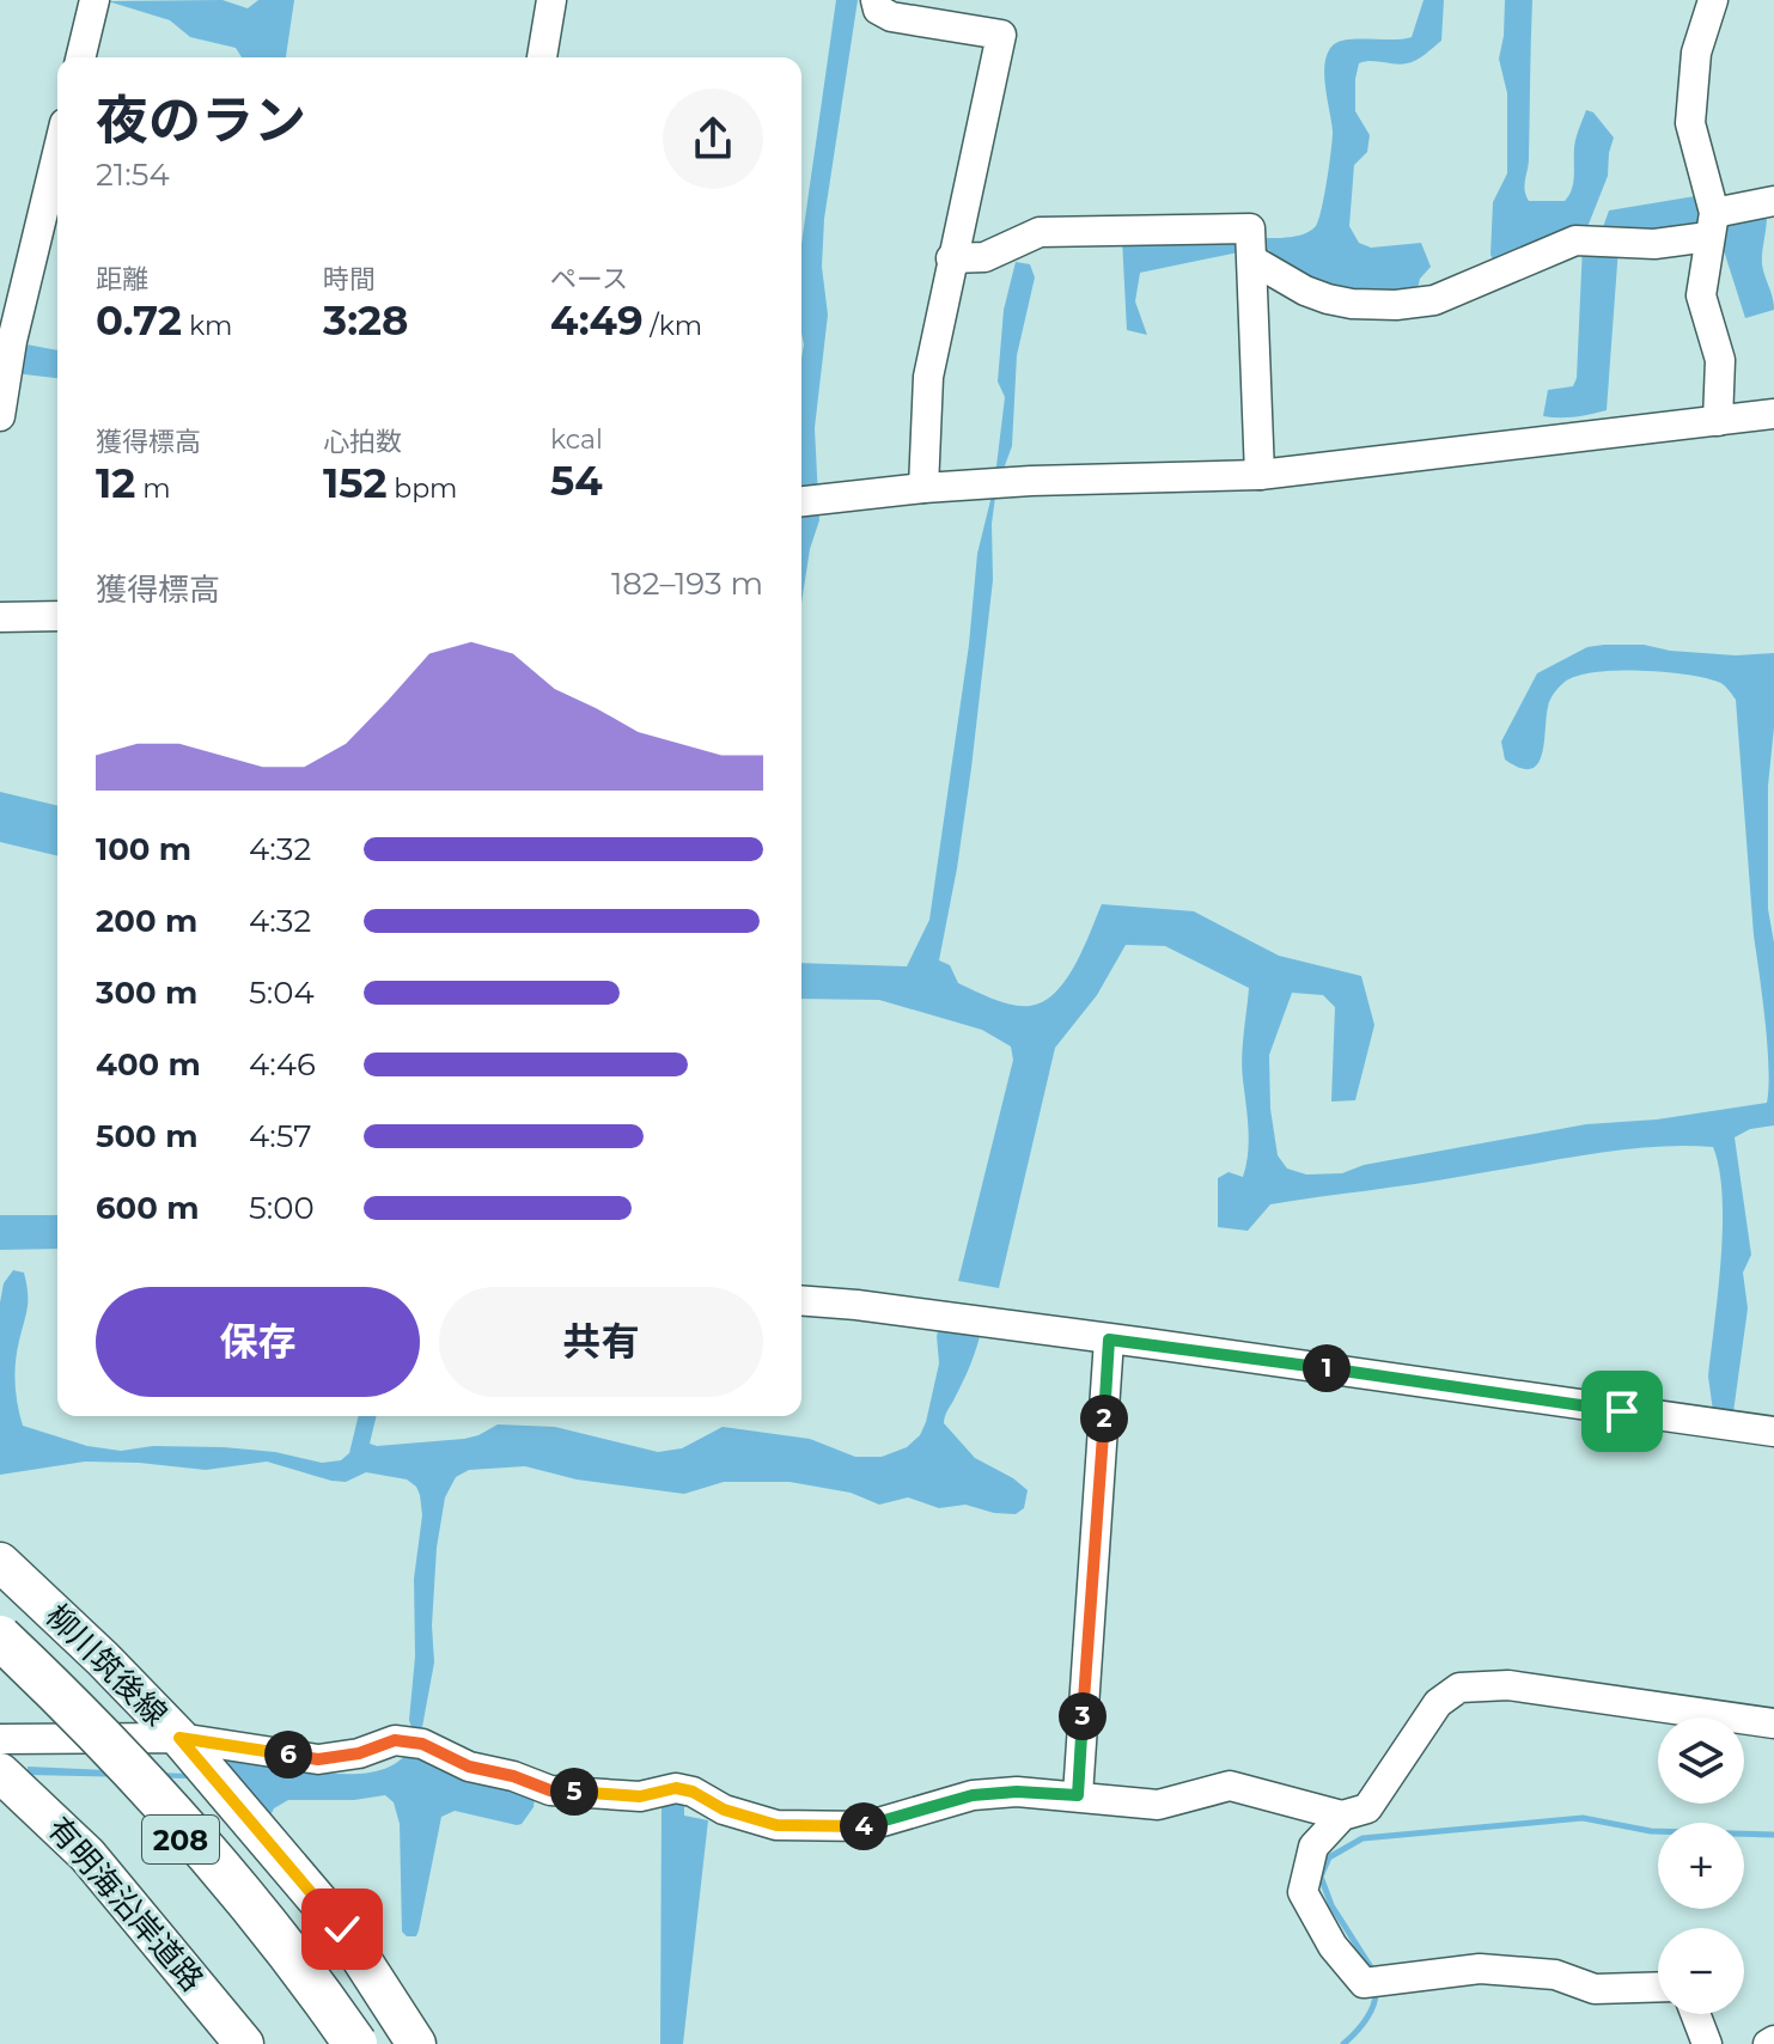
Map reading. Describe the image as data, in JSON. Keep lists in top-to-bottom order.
{
  "streets": {
    "highway": ["208"],
    "main road": ["柳川筑後線", "有明海沿岸道路"]
  },
  "page": {
    "heading": ["夜のラン", "21:54"],
    "stats": [
      ["距離", "0.72 km"],
      ["時間", "3:28"],
      ["ペース", "4:49 /km"],
      ["獲得標高", "12 m"],
      ["心拍数", "152 bpm"],
      ["kcal", "54"]
    ],
    "chart": ["獲得標高", "182–193 m"],
    "list": [
      {
        "name": "100 m",
        "note": "4:32"
      },
      {
        "name": "200 m",
        "note": "4:32"
      },
      {
        "name": "300 m",
        "note": "5:04"
      },
      {
        "name": "400 m",
        "note": "4:46"
      },
      {
        "name": "500 m",
        "note": "4:57"
      },
      {
        "name": "600 m",
        "note": "5:00"
      }
    ],
    "buttons": ["保存", "共有"],
    "pins": [
      "1",
      "2",
      "3",
      "6",
      "5",
      "4"
    ],
    "map_buttons": ["+", "−"]
  }
}
